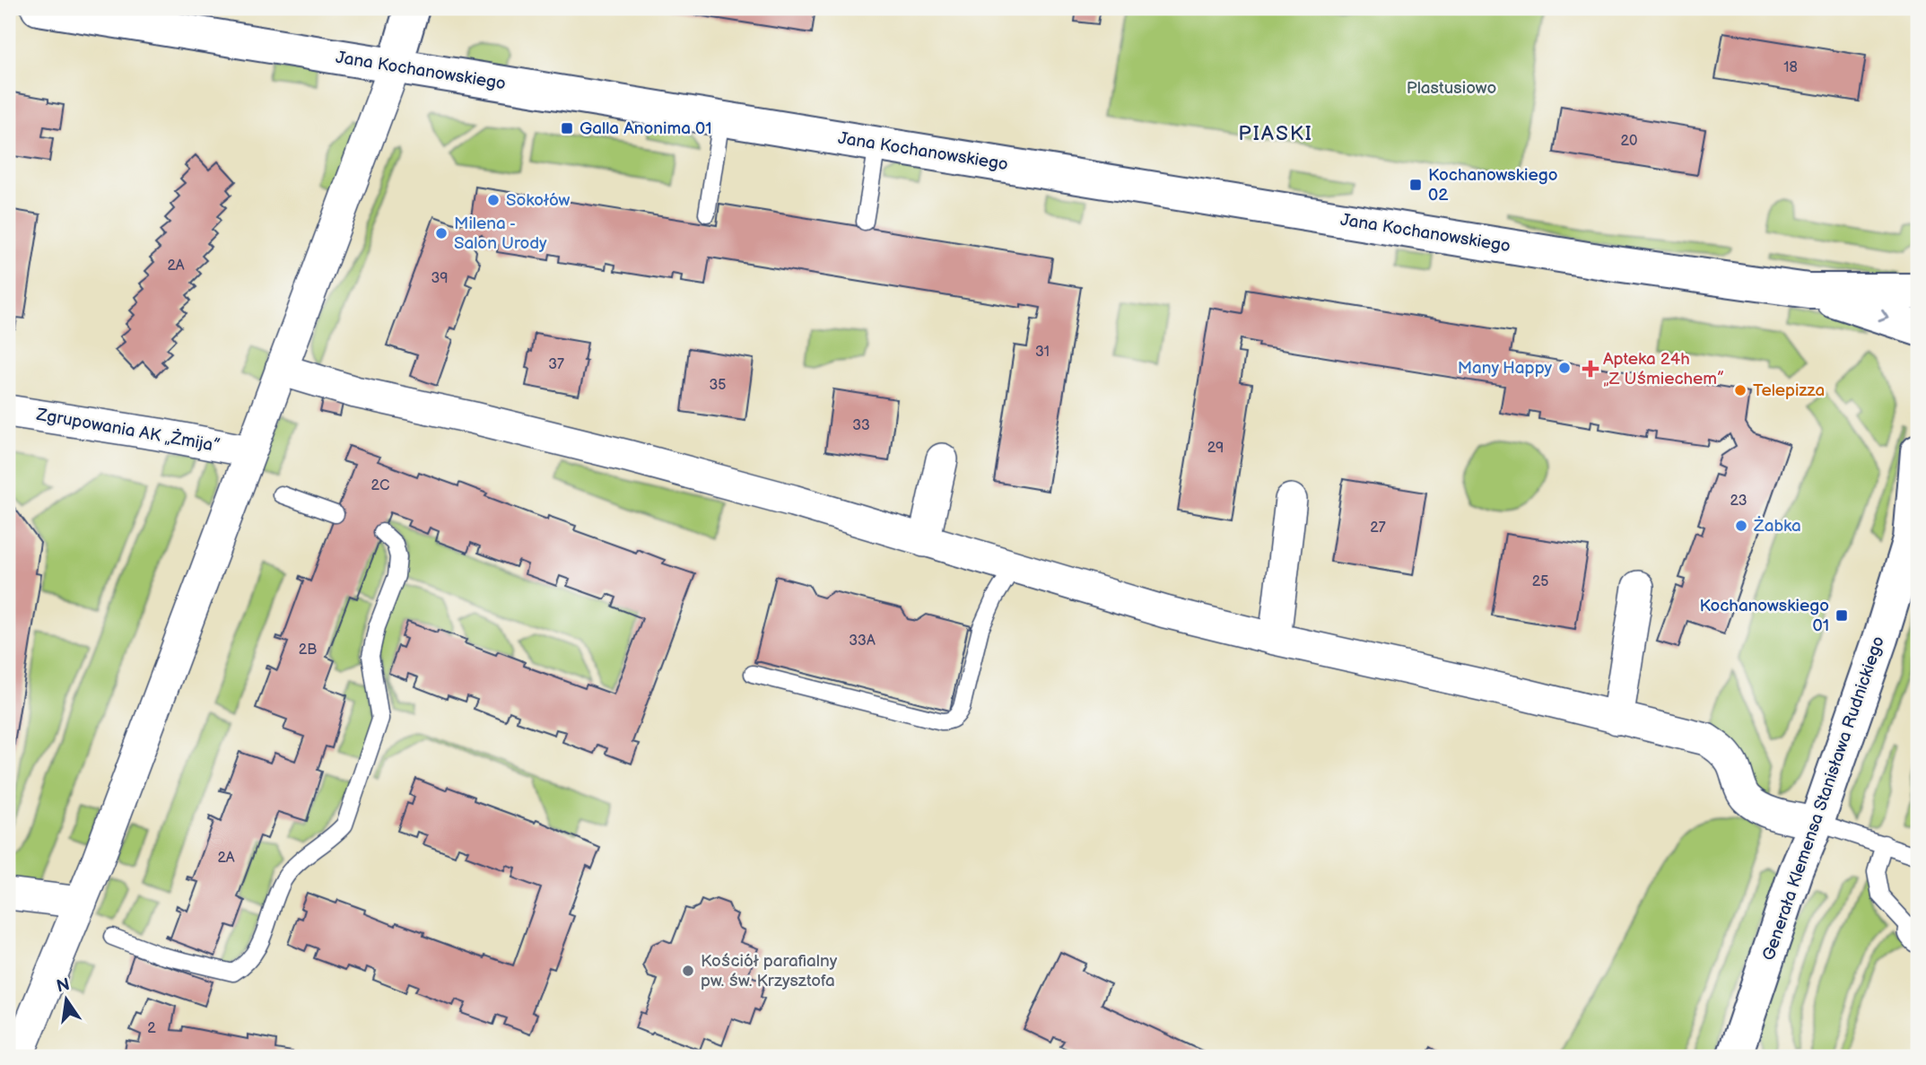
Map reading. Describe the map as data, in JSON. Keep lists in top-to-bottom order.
{
  "streets": {
    "street": ["Jana Kochanowskiego", "Zgrupowania AK „Żmija”", "Generała Klemensa Stanisława Rudnickiego"]
  },
  "districts": ["PIASKI"],
  "parks": ["Plastusiowo"],
  "places": {
    "transit": ["Galla Anonima 01", "Kochanowskiego 02", "Kochanowskiego 01"],
    "other": [
      "Sokołów",
      "Milena - Salon Urody",
      "Many Happy",
      "Telepizza",
      "Żabka",
      "Kościół parafialny pw. św. Krzysztofa"
    ],
    "health": ["Apteka 24h „Z Uśmiechem”"]
  },
  "house_numbers": [
    "18",
    "20",
    "2A",
    "39",
    "31",
    "37",
    "35",
    "33",
    "29",
    "2C",
    "23",
    "27",
    "25",
    "33A",
    "2B",
    "2A",
    "2"
  ],
  "north": "top"
}
